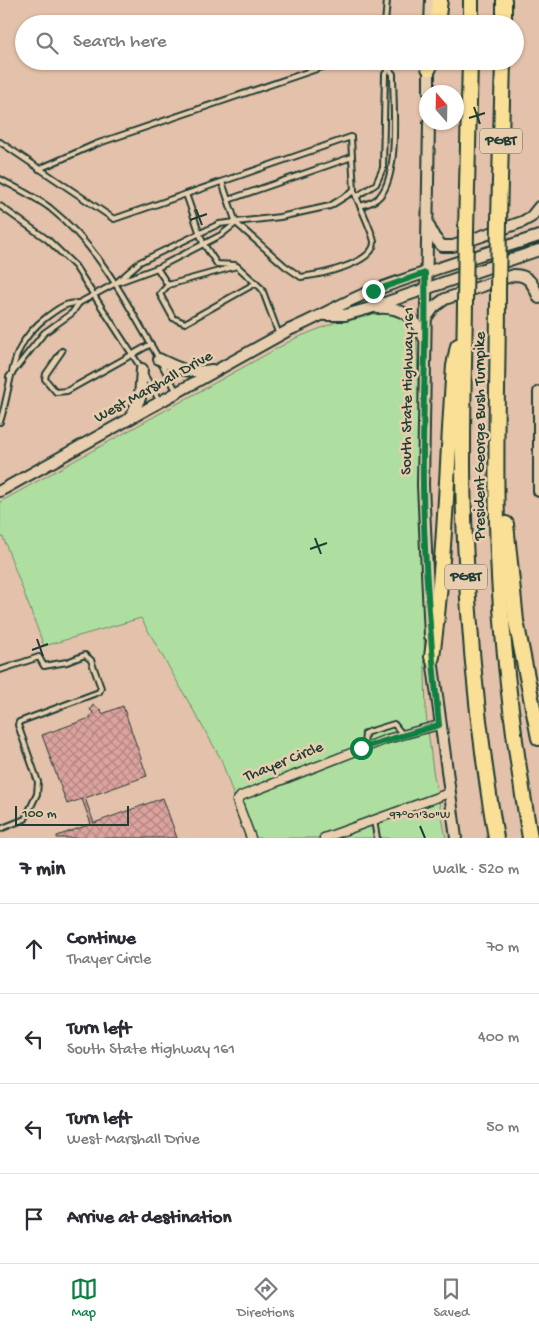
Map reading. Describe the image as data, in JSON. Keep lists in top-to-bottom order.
{
  "streets": {
    "highway": ["PGBT", "President George Bush Turnpike"],
    "main road": ["West Marshall Drive", "South State Highway 161"],
    "street": ["Thayer Circle"]
  },
  "crossings": [
    ["West Marshall Drive", "South State Highway 161"],
    ["South State Highway 161", "Thayer Circle"]
  ],
  "scale_bar": "100 m",
  "north": "top",
  "page": {
    "search": "Search here",
    "scale": "100 m",
    "heading": ["7 min", "Walk · 520 m"],
    "list": [
      ["Continue", "Thayer Circle", "70 m"],
      ["Turn left", "South State Highway 161", "400 m"],
      ["Turn left", "West Marshall Drive", "50 m"],
      "Arrive at destination"
    ],
    "nav": ["Map", "Directions", "Saved"]
  },
  "coordinates": ["97°01'30\"W"]
}
